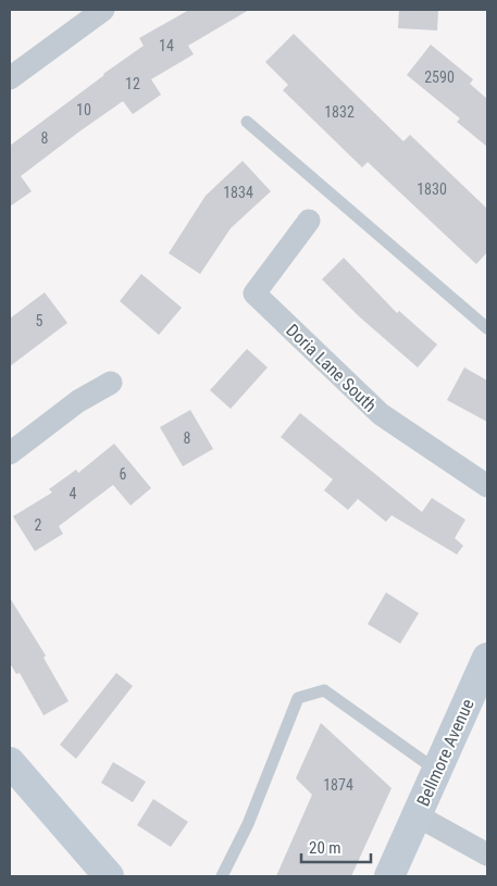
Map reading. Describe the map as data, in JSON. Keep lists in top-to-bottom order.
{
  "streets": {
    "main road": ["Bellmore Avenue"],
    "street": ["Doria Lane South"]
  },
  "house_numbers": [
    "14",
    "2590",
    "12",
    "10",
    "1832",
    "8",
    "1830",
    "1834",
    "5",
    "8",
    "6",
    "4",
    "2",
    "1874"
  ],
  "scale_bar": "20 m"
}
